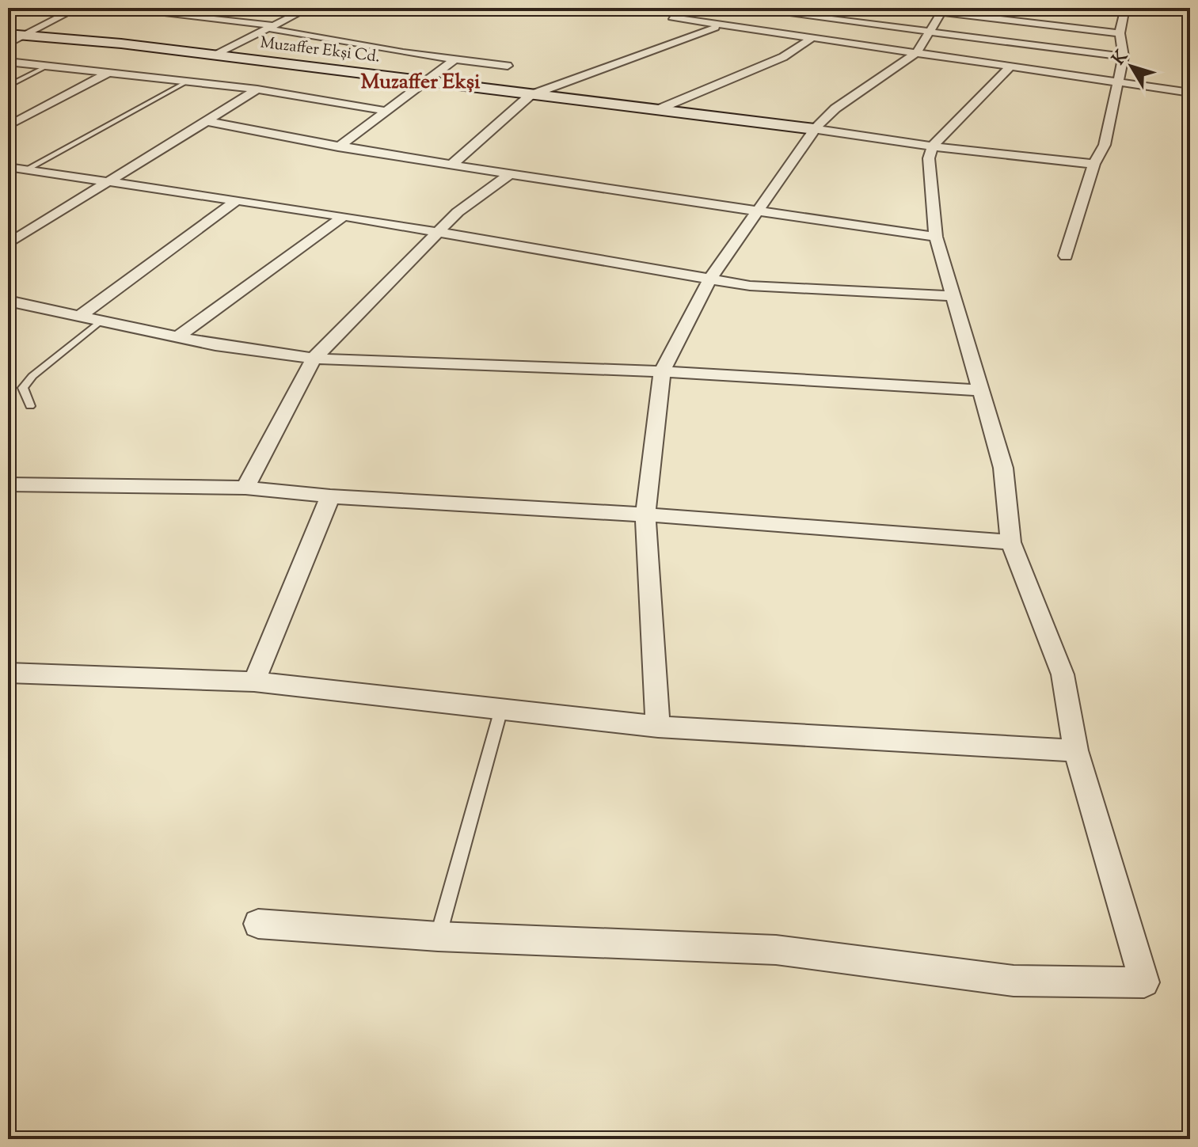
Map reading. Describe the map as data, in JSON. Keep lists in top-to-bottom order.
{
  "streets": {
    "street": ["Muzaffer Ekşi Cd."]
  },
  "districts": ["Muzaffer Ekşi"],
  "north": "top left"
}
